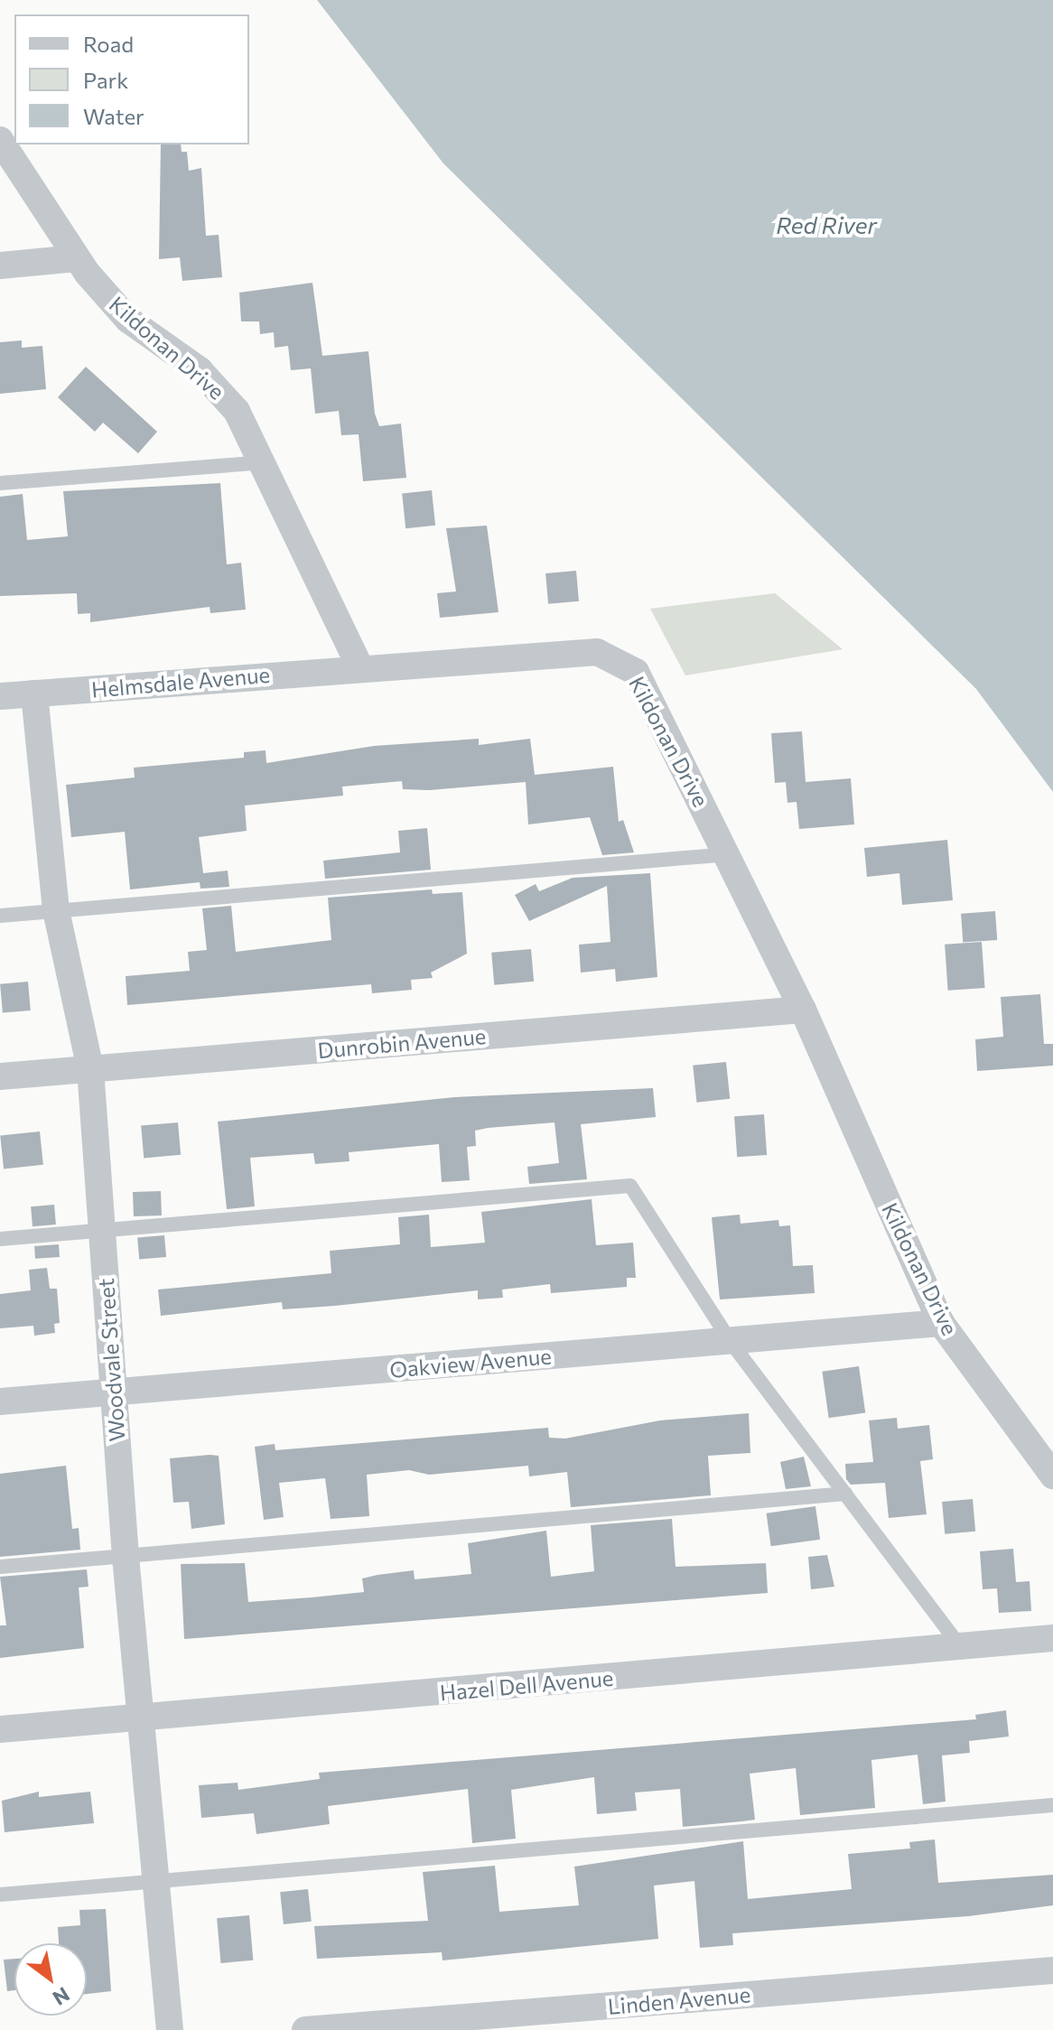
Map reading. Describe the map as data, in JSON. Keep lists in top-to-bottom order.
{
  "streets": {
    "street": [
      "Kildonan Drive",
      "Helmsdale Avenue",
      "Dunrobin Avenue",
      "Woodvale Street",
      "Oakview Avenue",
      "Hazel Dell Avenue",
      "Linden Avenue"
    ]
  },
  "crossings": [
    ["Kildonan Drive", "Helmsdale Avenue"],
    ["Kildonan Drive", "Dunrobin Avenue"],
    ["Kildonan Drive", "Oakview Avenue"],
    ["Helmsdale Avenue", "Woodvale Street"],
    ["Dunrobin Avenue", "Woodvale Street"],
    ["Woodvale Street", "Oakview Avenue"],
    ["Woodvale Street", "Hazel Dell Avenue"]
  ],
  "water": ["Red River"],
  "legend": ["Road", "Park", "Water"],
  "north": "bottom right"
}
